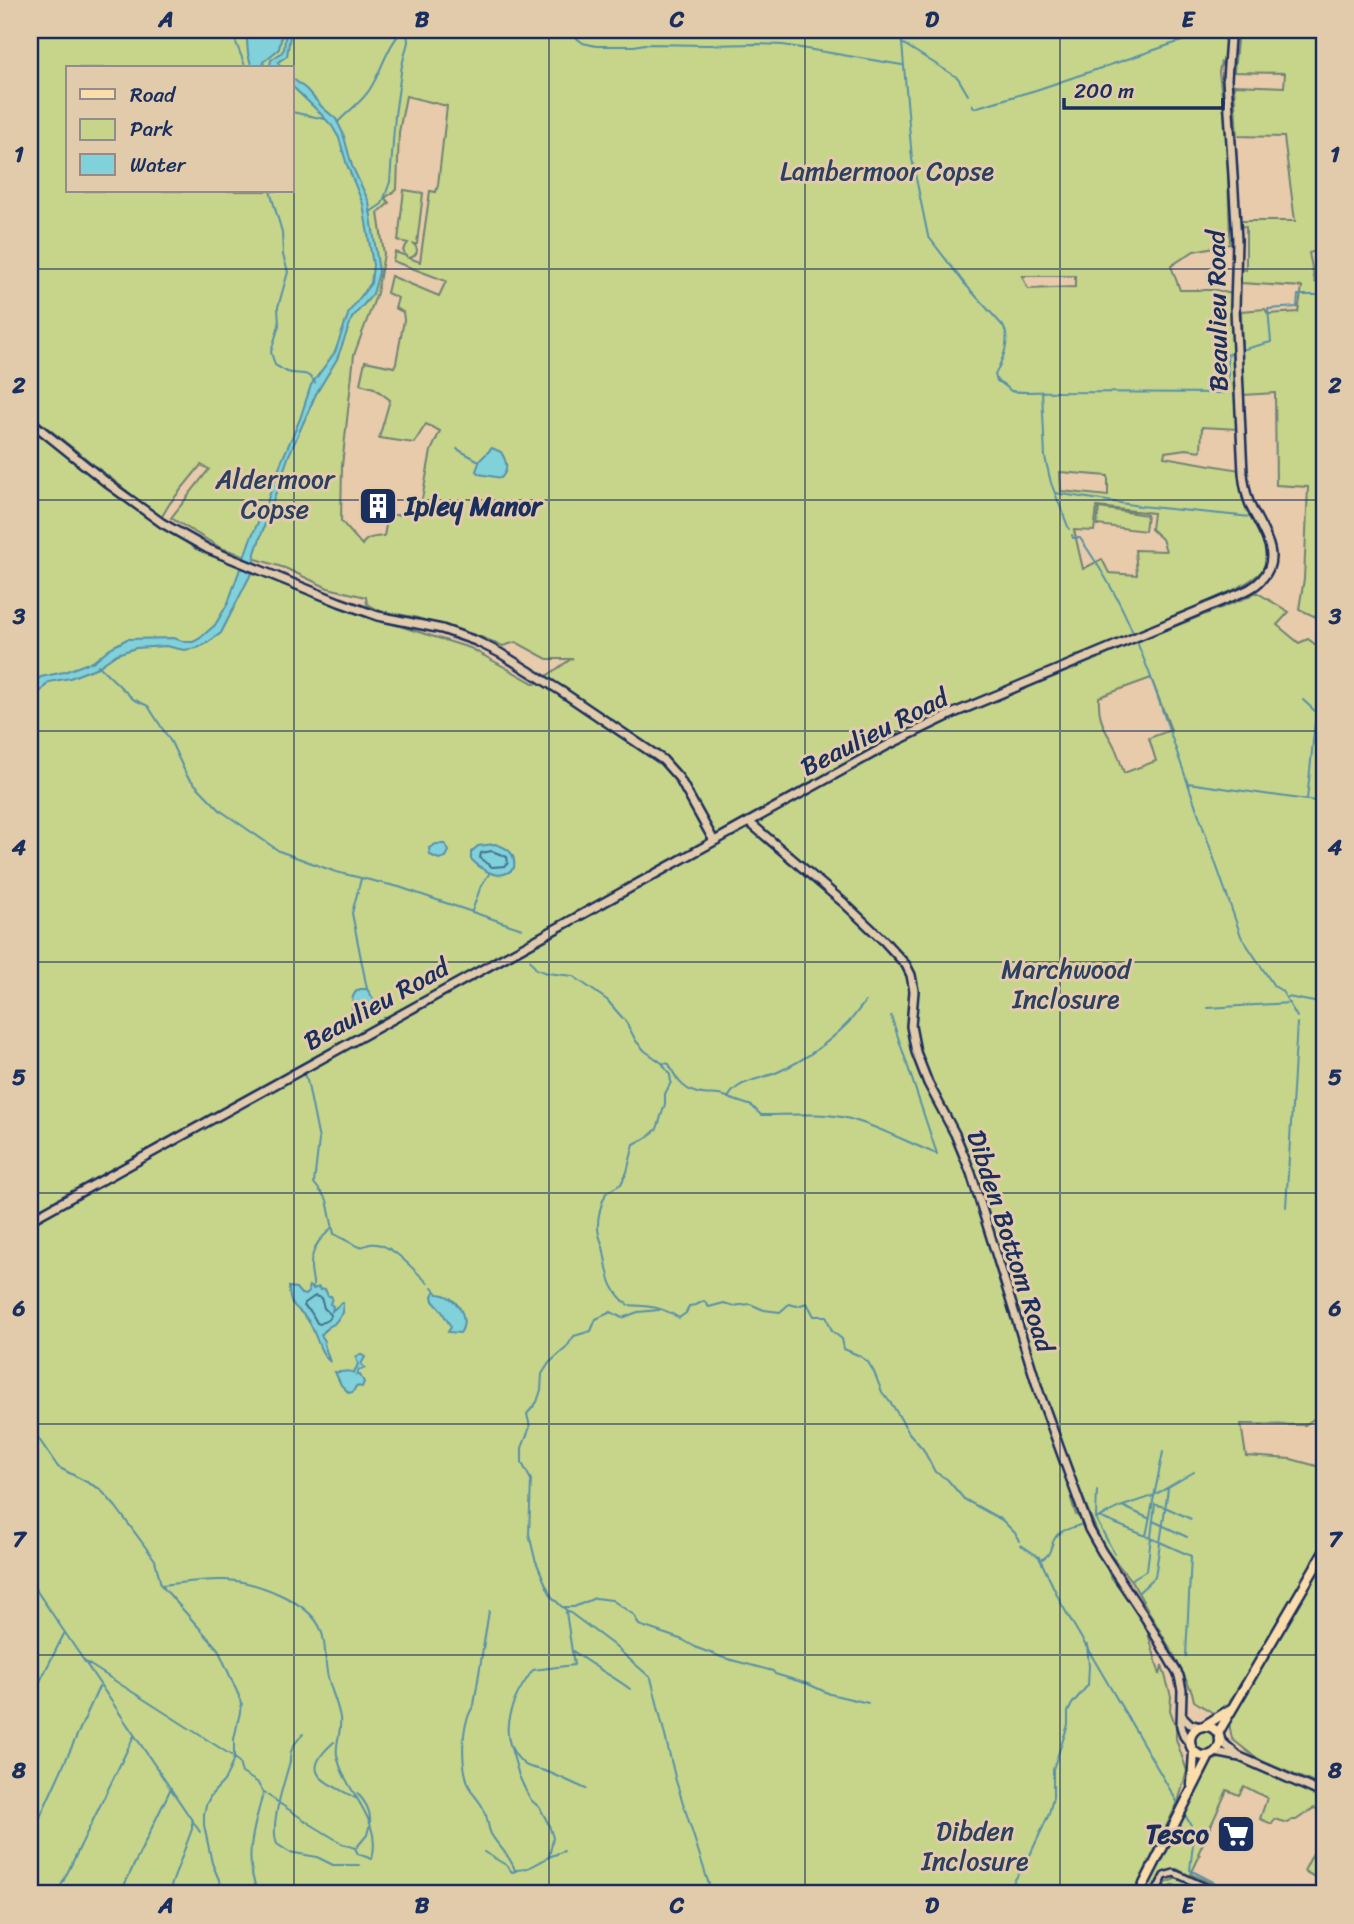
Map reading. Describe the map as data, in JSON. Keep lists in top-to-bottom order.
{
  "streets": {
    "street": ["Beaulieu Road", "Dibden Bottom Road"]
  },
  "crossings": [
    ["Beaulieu Road", "Dibden Bottom Road"]
  ],
  "parks": [
    "Lambermoor Copse",
    "Aldermoor Copse",
    "Marchwood Inclosure",
    "Dibden Inclosure"
  ],
  "places": {
    "building": ["Ipley Manor"],
    "supermarket": ["Tesco"]
  },
  "legend": ["Road", "Park", "Water"],
  "scale_bar": "200 m",
  "grid": {
    "columns": [
      "A",
      "B",
      "C",
      "D",
      "E"
    ],
    "rows": [
      "1",
      "2",
      "3",
      "4",
      "5",
      "6",
      "7",
      "8"
    ]
  }
}
